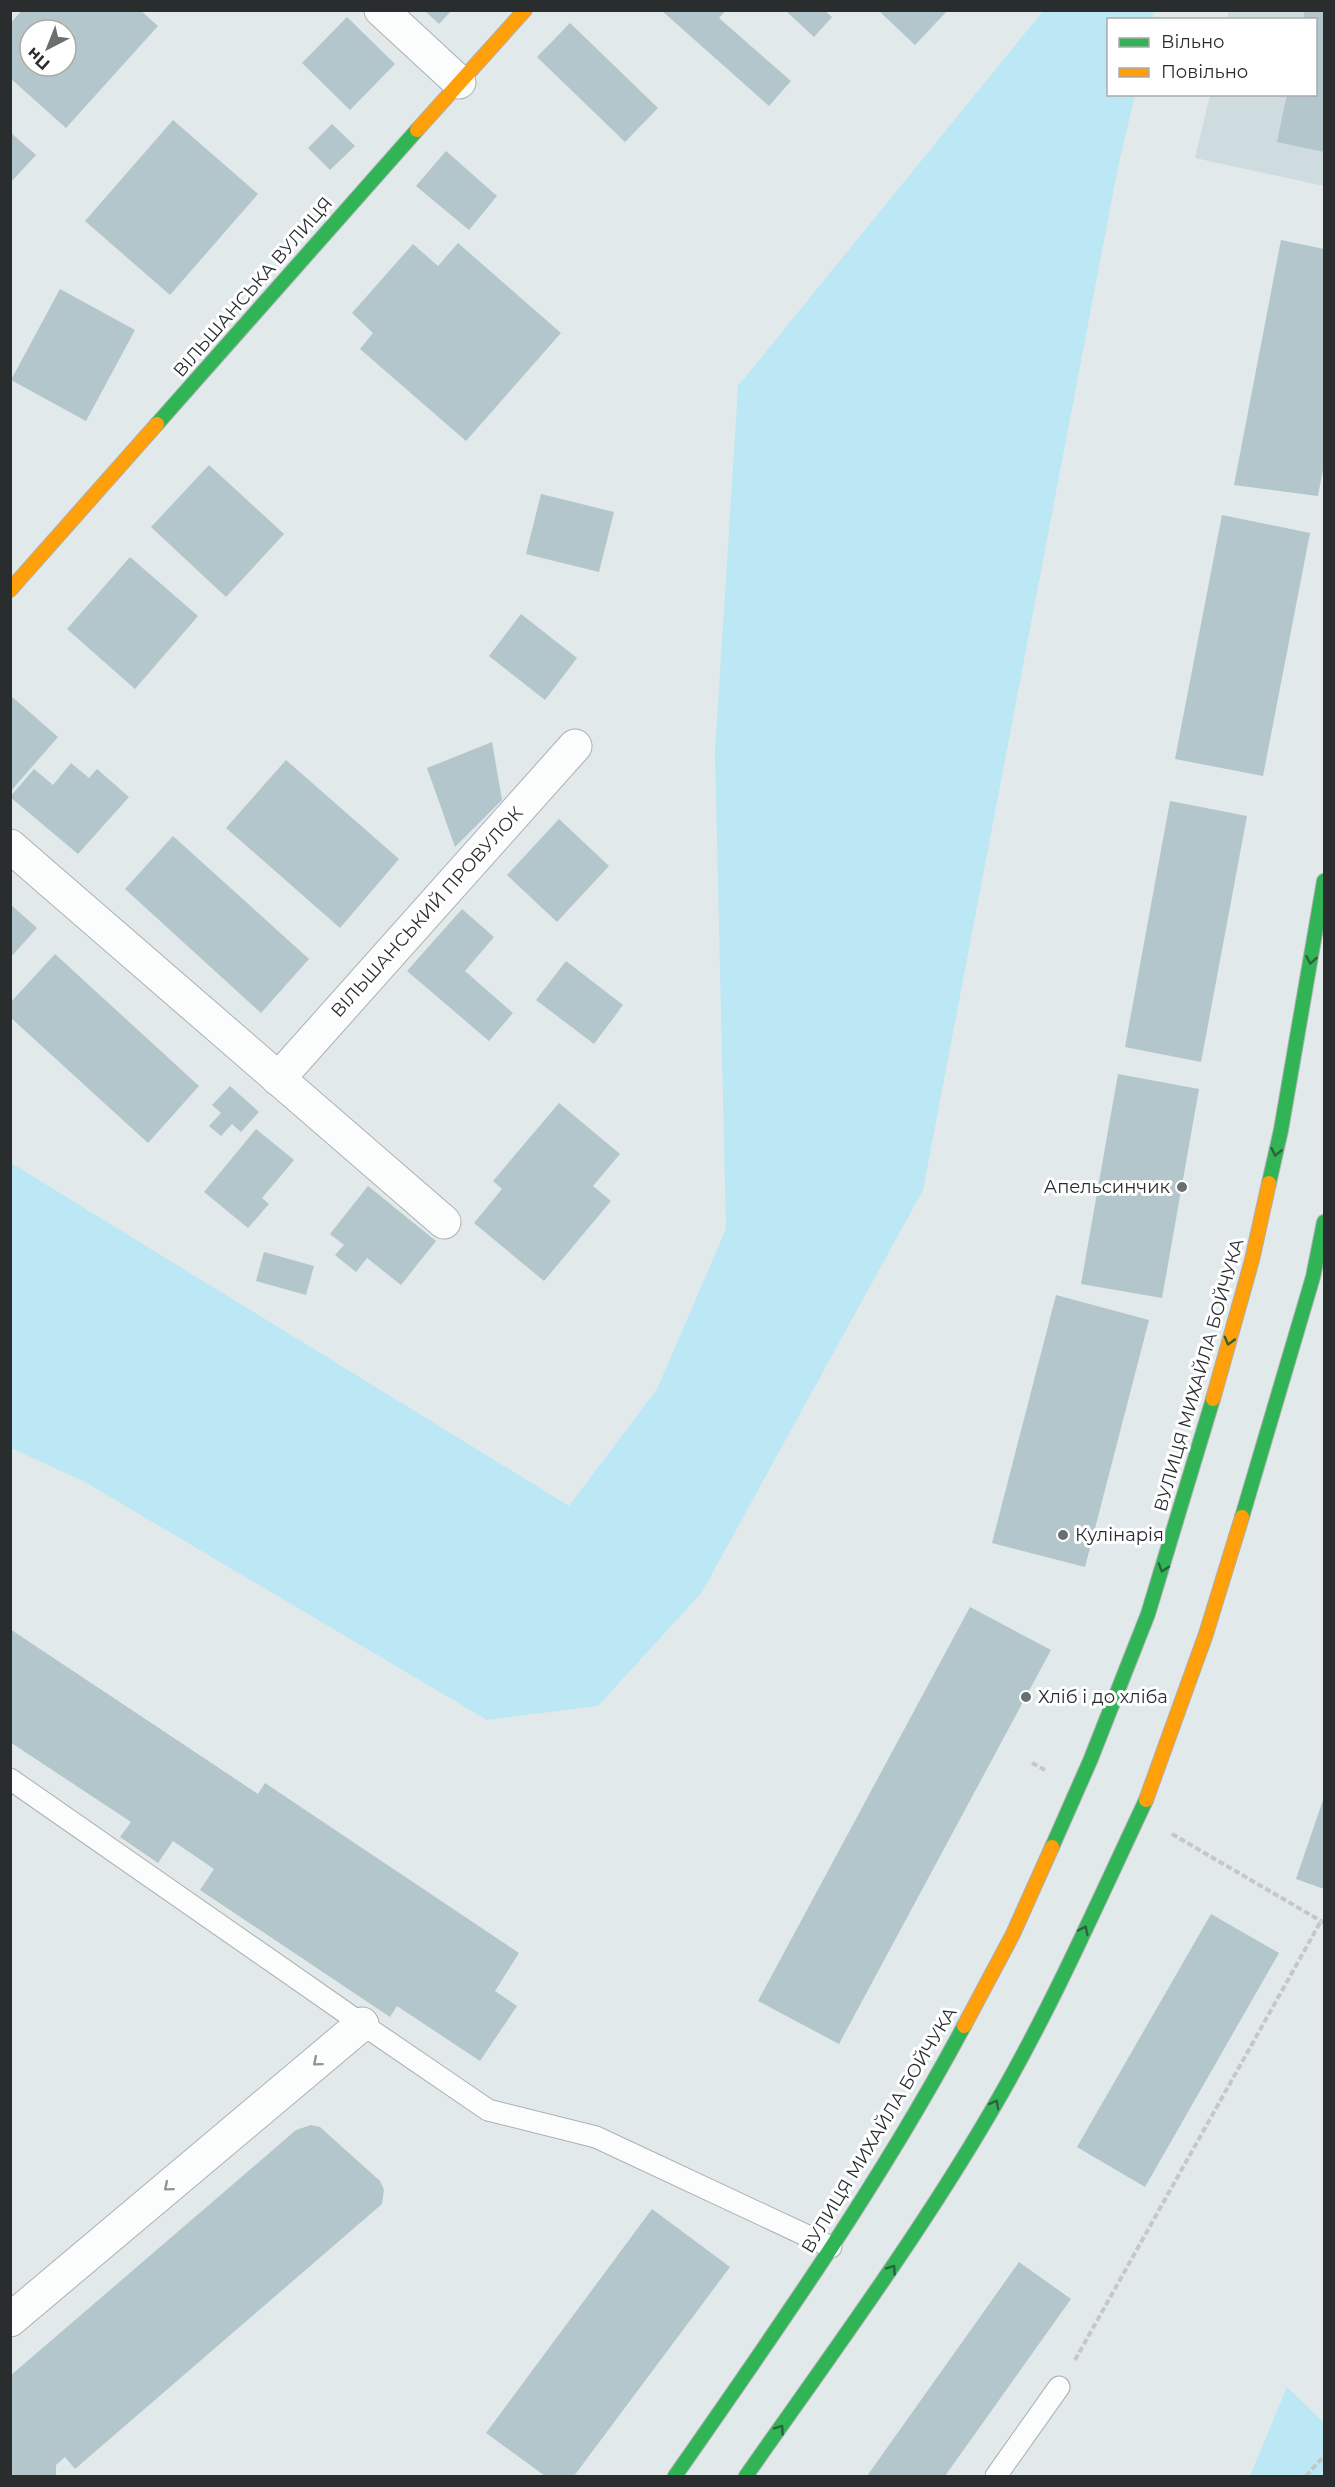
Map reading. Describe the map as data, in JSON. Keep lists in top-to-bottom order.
{
  "streets": {
    "main road": ["ВІЛЬШАНСЬКА ВУЛИЦЯ", "ВУЛИЦЯ МИХАЙЛА БОЙЧУКА"],
    "street": ["ВІЛЬШАНСЬКИЙ ПРОВУЛОК"]
  },
  "places": ["Апельсинчик", "Кулінарія", "Хліб і до хліба"],
  "legend": ["Вільно", "Повільно"],
  "north": "bottom left"
}
